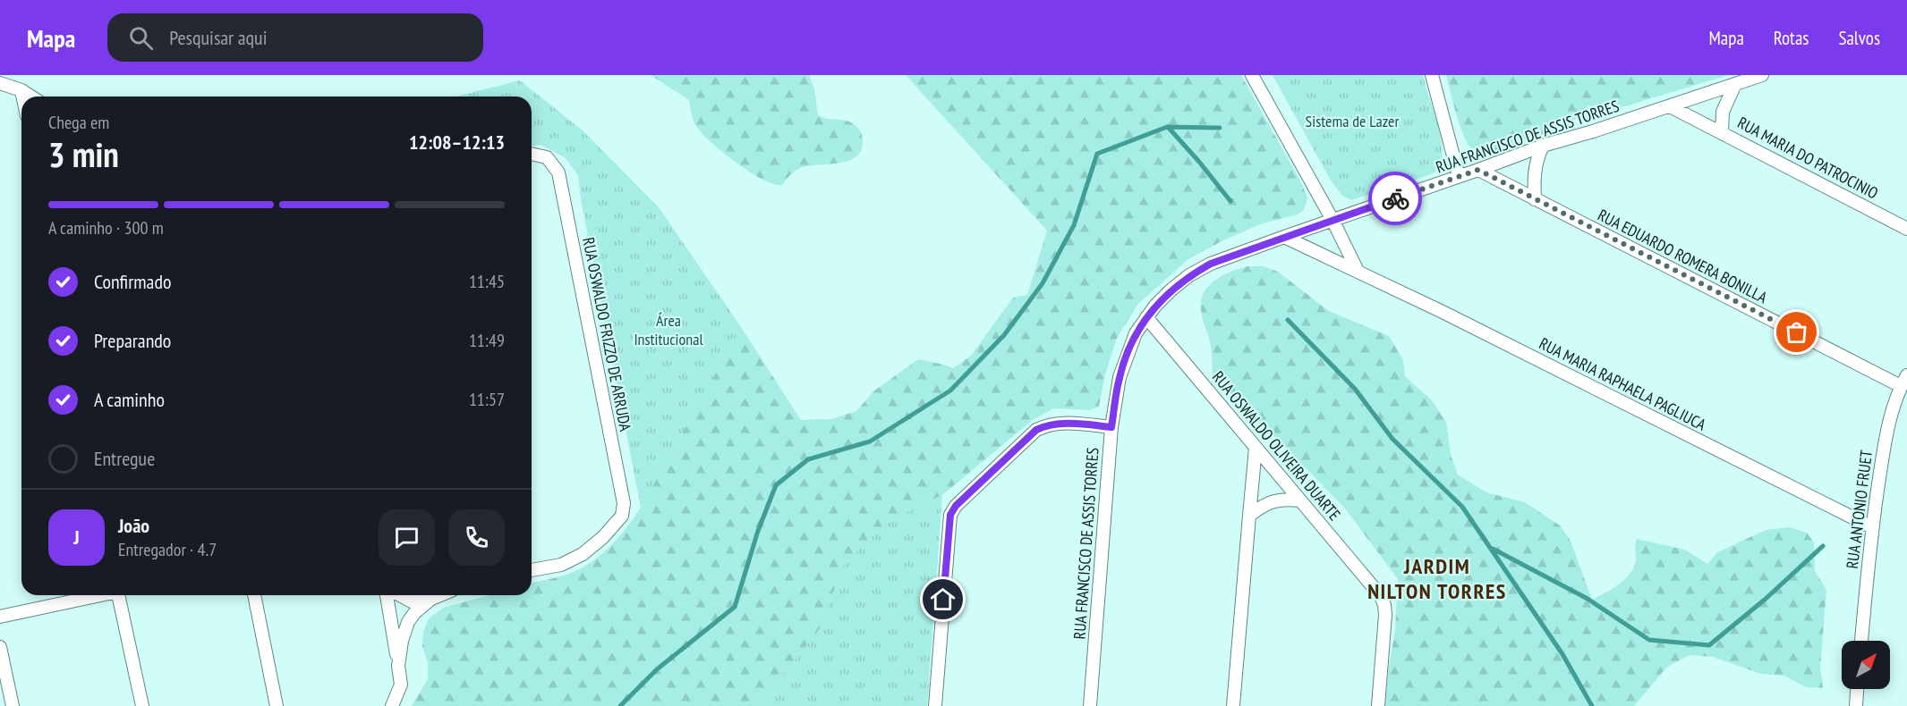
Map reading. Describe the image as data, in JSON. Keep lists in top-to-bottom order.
{
  "streets": {
    "street": [
      "RUA FRANCISCO DE ASSIS TORRES",
      "RUA MARIA DO PATROCINIO",
      "RUA EDUARDO ROMERA BONILLA",
      "RUA OSWALDO FRIZZO DE ARRUDA",
      "RUA MARIA RAPHAELA PAGLIUCA",
      "RUA OSWALDO OLIVEIRA DUARTE",
      "RUA ANTONIO FRUET"
    ]
  },
  "crossings": [
    ["RUA FRANCISCO DE ASSIS TORRES", "RUA MARIA DO PATROCINIO"],
    ["RUA FRANCISCO DE ASSIS TORRES", "RUA EDUARDO ROMERA BONILLA"],
    ["RUA FRANCISCO DE ASSIS TORRES", "RUA MARIA RAPHAELA PAGLIUCA"],
    ["RUA FRANCISCO DE ASSIS TORRES", "RUA OSWALDO OLIVEIRA DUARTE"],
    ["RUA EDUARDO ROMERA BONILLA", "RUA ANTONIO FRUET"],
    ["RUA MARIA RAPHAELA PAGLIUCA", "RUA ANTONIO FRUET"]
  ],
  "districts": ["JARDIM NILTON TORRES"],
  "parks": ["Sistema de Lazer", "Área Institucional"],
  "north": "top right",
  "page": {
    "header": "Mapa",
    "search": "Pesquisar aqui",
    "nav": ["Mapa", "Rotas", "Salvos"],
    "heading": ["3 min", "Chega em", "12:08–12:13"],
    "panel": ["João", "Entregador · 4.7"],
    "bar": "A caminho · 300 m",
    "list": [
      ["Confirmado", "11:45"],
      ["Preparando", "11:49"],
      ["A caminho", "11:57"],
      "Entregue"
    ],
    "round": "J"
  }
}
